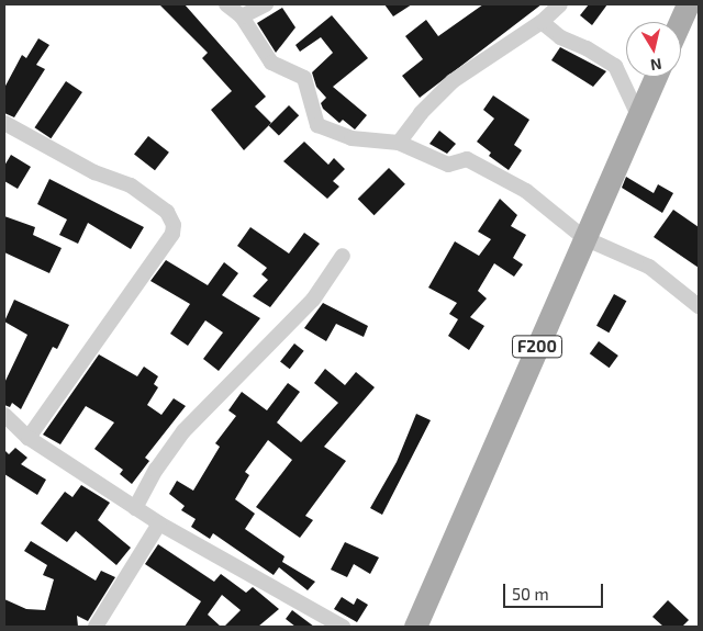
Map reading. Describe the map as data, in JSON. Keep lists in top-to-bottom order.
{
  "streets": {
    "main road": ["F200"]
  },
  "scale_bar": "50 m",
  "north": "bottom"
}
